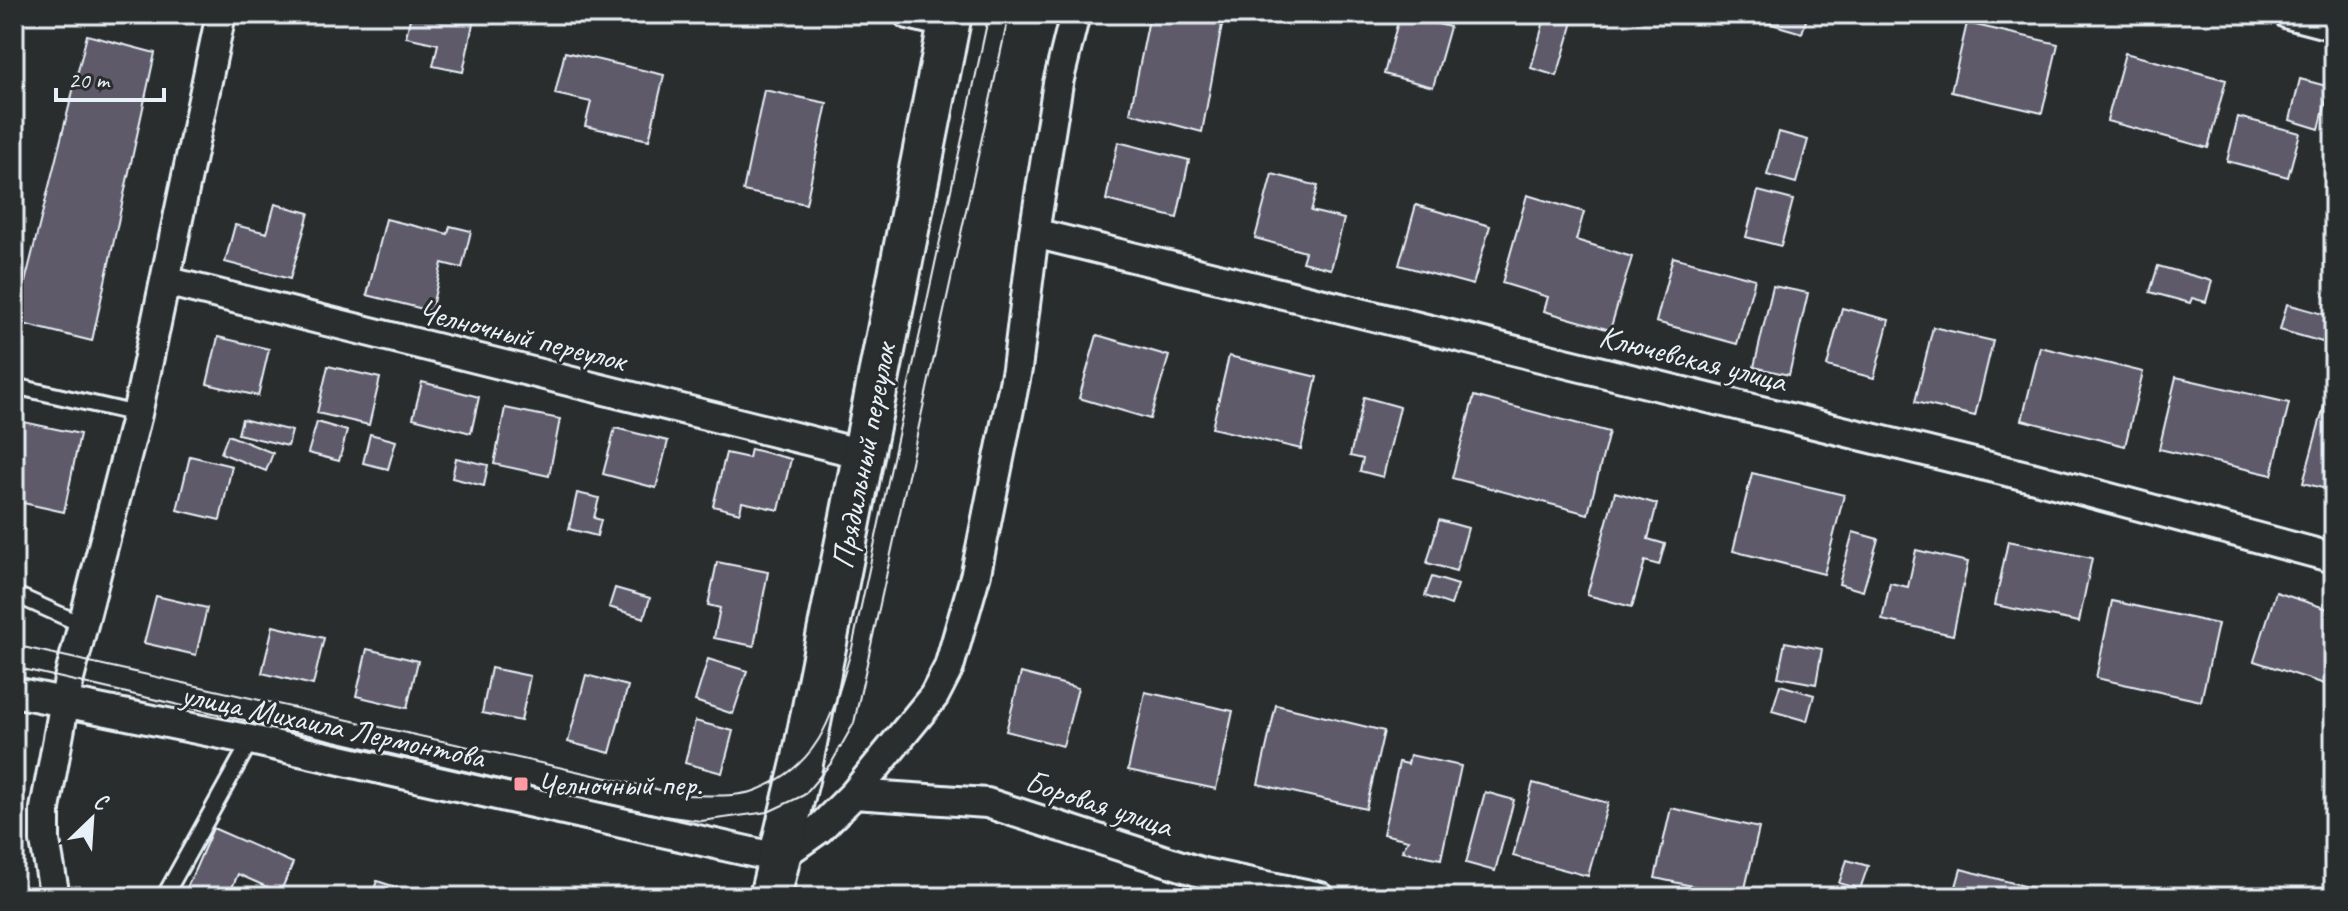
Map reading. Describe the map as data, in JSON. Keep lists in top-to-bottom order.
{
  "streets": {
    "street": [
      "Челночный переулок",
      "Ключевская улица",
      "Прядильный переулок",
      "улица Михаила Лермонтова",
      "Боровая улица"
    ]
  },
  "crossings": [
    ["Челночный переулок", "Прядильный переулок"],
    ["Прядильный переулок", "улица Михаила Лермонтова"]
  ],
  "places": {
    "transit": ["Челночный пер."]
  },
  "scale_bar": "20 m",
  "north": "top right"
}
